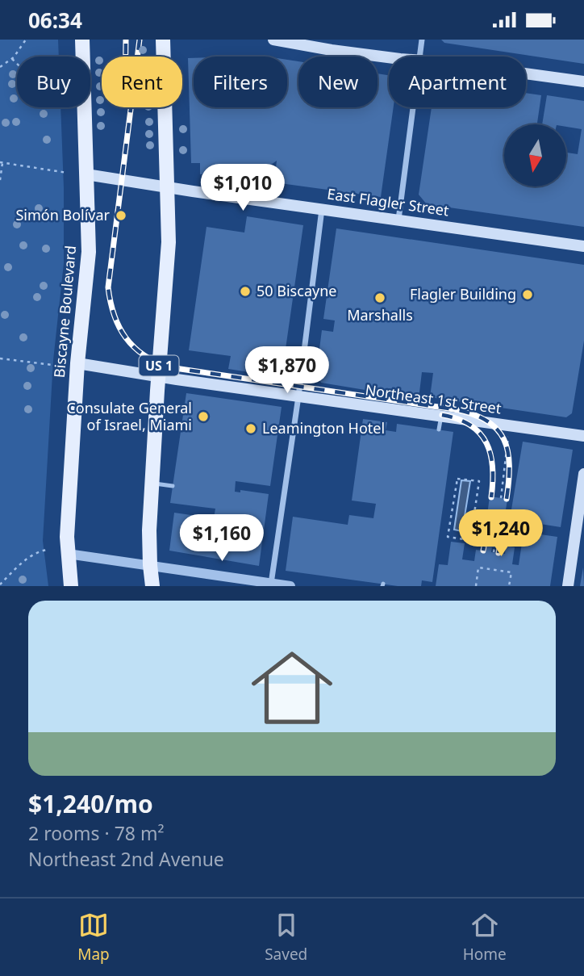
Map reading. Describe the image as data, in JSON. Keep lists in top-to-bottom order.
{
  "streets": {
    "main road": [
      "East Flagler Street",
      "Biscayne Boulevard",
      "US 1",
      "Northeast 1st Street"
    ]
  },
  "crossings": [
    ["East Flagler Street", "Biscayne Boulevard"],
    ["East Flagler Street", "US 1"],
    ["Biscayne Boulevard", "Northeast 1st Street"],
    ["US 1", "Northeast 1st Street"]
  ],
  "places": [
    "Simón Bolívar",
    "50 Biscayne",
    "Flagler Building",
    "Marshalls",
    "Consulate General of Israel, Miami",
    "Leamington Hotel"
  ],
  "north": "bottom",
  "page": {
    "status": "06:34",
    "chip": [
      "Buy",
      "Rent",
      "Filters",
      "New",
      "Apartment"
    ],
    "price": [
      "$1,010",
      "$1,870",
      "$1,240",
      "$1,160"
    ],
    "list": [
      {
        "name": "$1,240/mo",
        "note": "2 rooms · 78 m² · Northeast 2nd Avenue"
      }
    ],
    "tabs": ["Map", "Saved", "Home"]
  }
}
